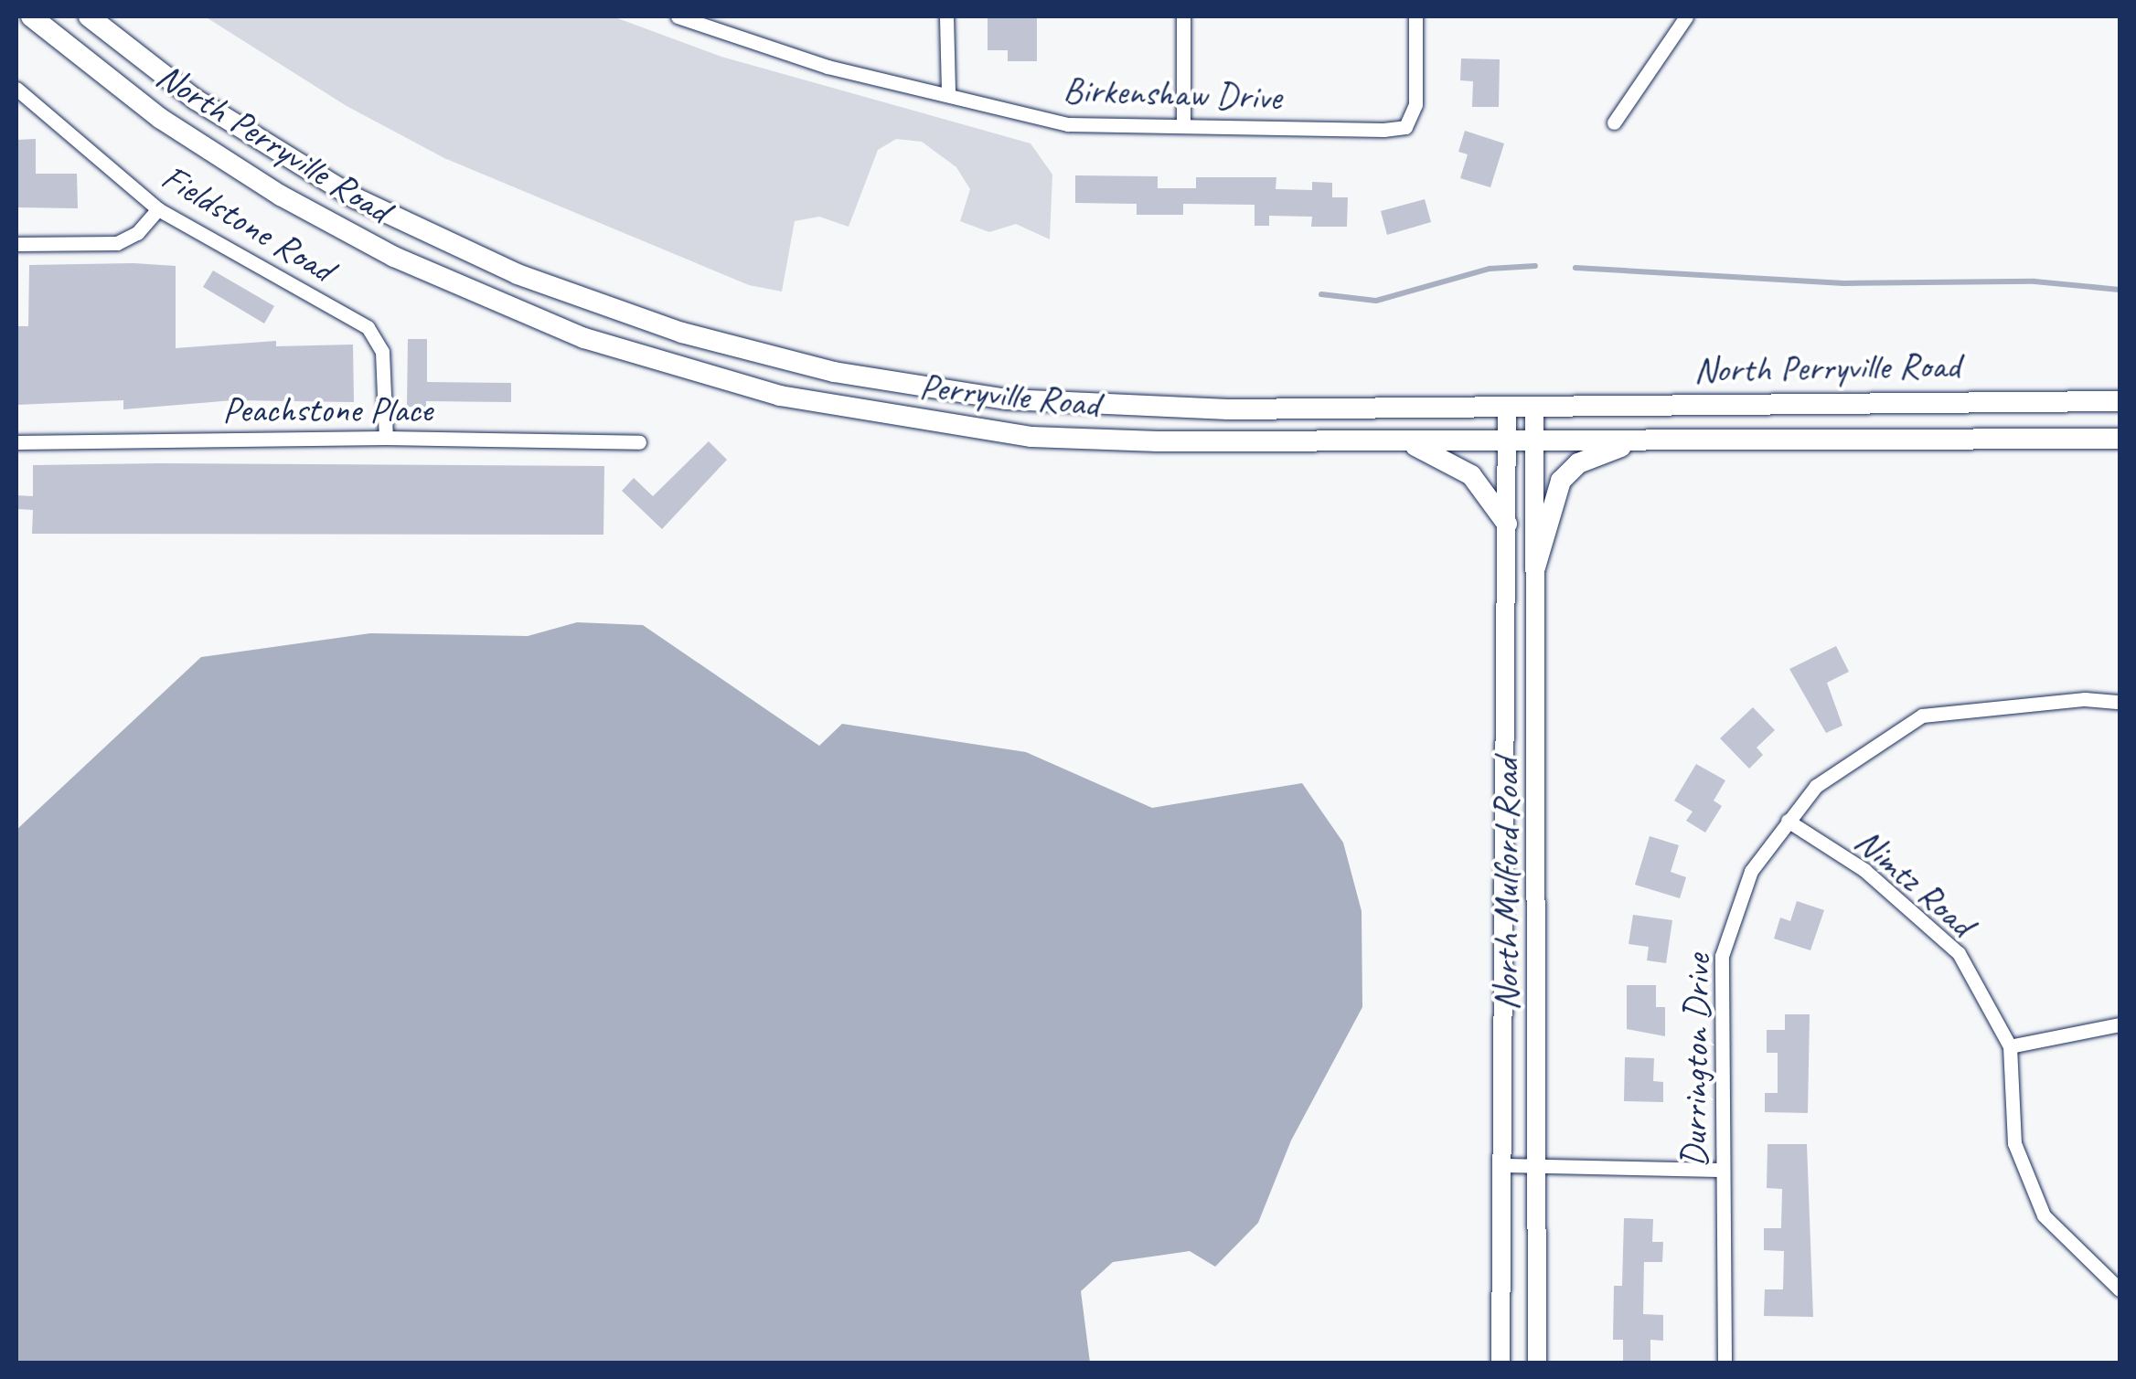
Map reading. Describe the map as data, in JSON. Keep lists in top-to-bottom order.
{
  "streets": {
    "main road": ["North Perryville Road", "Perryville Road"],
    "street": [
      "Birkenshaw Drive",
      "Fieldstone Road",
      "Peachstone Place",
      "Nimtz Road",
      "North Mulford Road",
      "Durrington Drive"
    ]
  },
  "crossings": [
    ["North Perryville Road", "Perryville Road"],
    ["North Perryville Road", "North Mulford Road"],
    ["Fieldstone Road", "Peachstone Place"],
    ["Perryville Road", "North Mulford Road"],
    ["Nimtz Road", "Durrington Drive"]
  ]
}
